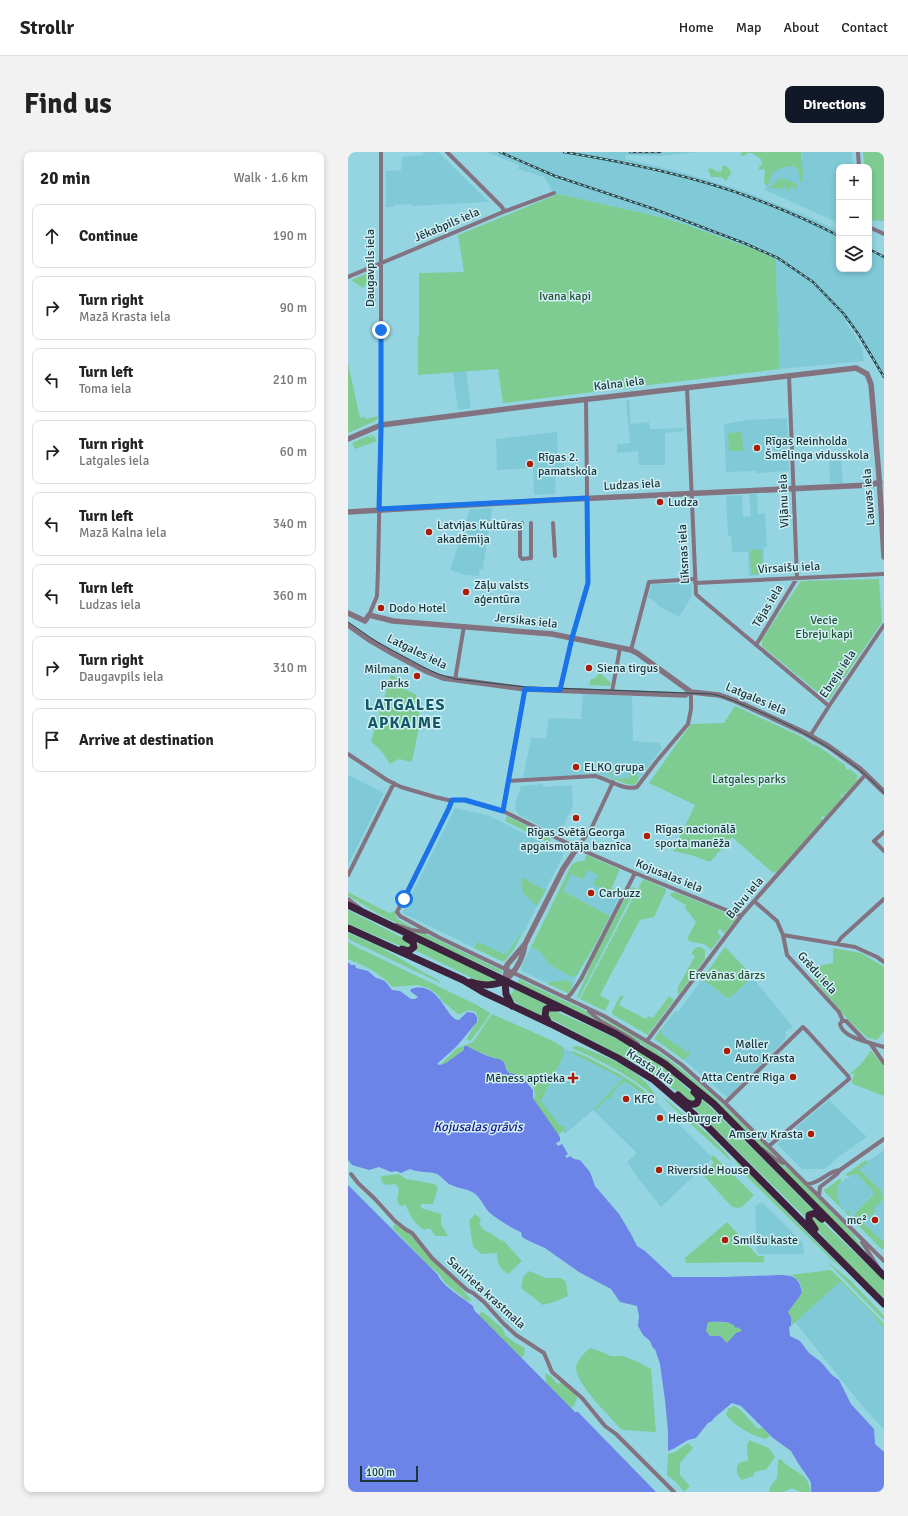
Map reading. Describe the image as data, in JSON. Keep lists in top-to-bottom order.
{
  "streets": {
    "highway": ["Krasta iela"],
    "street": [
      "Jēkabpils iela",
      "Daugavpils iela",
      "Kalna iela",
      "Ludzas iela",
      "Lauvas iela",
      "Viļānu iela",
      "Līksnas iela",
      "Virsaišu iela",
      "Tējas iela",
      "Jersikas iela",
      "Latgales iela",
      "Ebreju iela",
      "Kojusalas iela",
      "Balvu iela",
      "Grēdu iela",
      "Saulrieta krastmala"
    ]
  },
  "crossings": [
    ["Jēkabpils iela", "Daugavpils iela"],
    ["Daugavpils iela", "Kalna iela"],
    ["Daugavpils iela", "Ludzas iela"],
    ["Daugavpils iela", "Jersikas iela"],
    ["Kalna iela", "Lauvas iela"],
    ["Kalna iela", "Viļānu iela"],
    ["Kalna iela", "Līksnas iela"],
    ["Ludzas iela", "Lauvas iela"],
    ["Ludzas iela", "Viļānu iela"],
    ["Ludzas iela", "Līksnas iela"],
    ["Viļānu iela", "Virsaišu iela"],
    ["Viļānu iela", "Tējas iela"],
    ["Līksnas iela", "Virsaišu iela"],
    ["Līksnas iela", "Tējas iela"],
    ["Līksnas iela", "Ebreju iela"],
    ["Virsaišu iela", "Tējas iela"],
    ["Virsaišu iela", "Jersikas iela"],
    ["Jersikas iela", "Latgales iela"],
    ["Latgales iela", "Ebreju iela"],
    ["Latgales iela", "Balvu iela"],
    ["Kojusalas iela", "Balvu iela"],
    ["Balvu iela", "Grēdu iela"]
  ],
  "districts": ["LATGALES APKAIME"],
  "water": ["Kojusalas grāvis"],
  "parks": [
    "Ivana kapi",
    "Vecie Ebreju kapi",
    "Latgales parks",
    "Erevānas dārzs"
  ],
  "places": {
    "other": [
      "Rīgas Reinholda Šmēlinga vidusskola",
      "Rīgas 2. pamatskola",
      "Ludza",
      "Latvijas Kultūras akadēmija",
      "Zāļu valsts aģentūra",
      "Dodo Hotel",
      "Siena tirgus",
      "Milmana parks",
      "ELKO grupa",
      "Rīgas Svētā Georga apgaismotāja baznīca",
      "Rīgas nacionālā sporta manēža",
      "Carbuzz",
      "Møller Auto Krasta",
      "Atta Centre Riga",
      "KFC",
      "Hesburger",
      "Amserv Krasta",
      "Riverside House",
      "mc²",
      "Smilšu kaste"
    ],
    "health": ["Mēness aptieka"]
  },
  "scale_bar": "100 m",
  "page": {
    "header": "Strollr",
    "nav": [
      "Home",
      "Map",
      "About",
      "Contact"
    ],
    "buttons": "Directions",
    "title": "Find us",
    "heading": ["20 min", "Walk · 1.6 km"],
    "map_buttons": ["+", "−"],
    "list": [
      ["Continue", "190 m"],
      ["Turn right", "Mazā Krasta iela", "90 m"],
      ["Turn left", "Toma iela", "210 m"],
      ["Turn right", "Latgales iela", "60 m"],
      ["Turn left", "Mazā Kalna iela", "340 m"],
      ["Turn left", "Ludzas iela", "360 m"],
      ["Turn right", "Daugavpils iela", "310 m"],
      "Arrive at destination"
    ],
    "scale": "100 m"
  }
}
